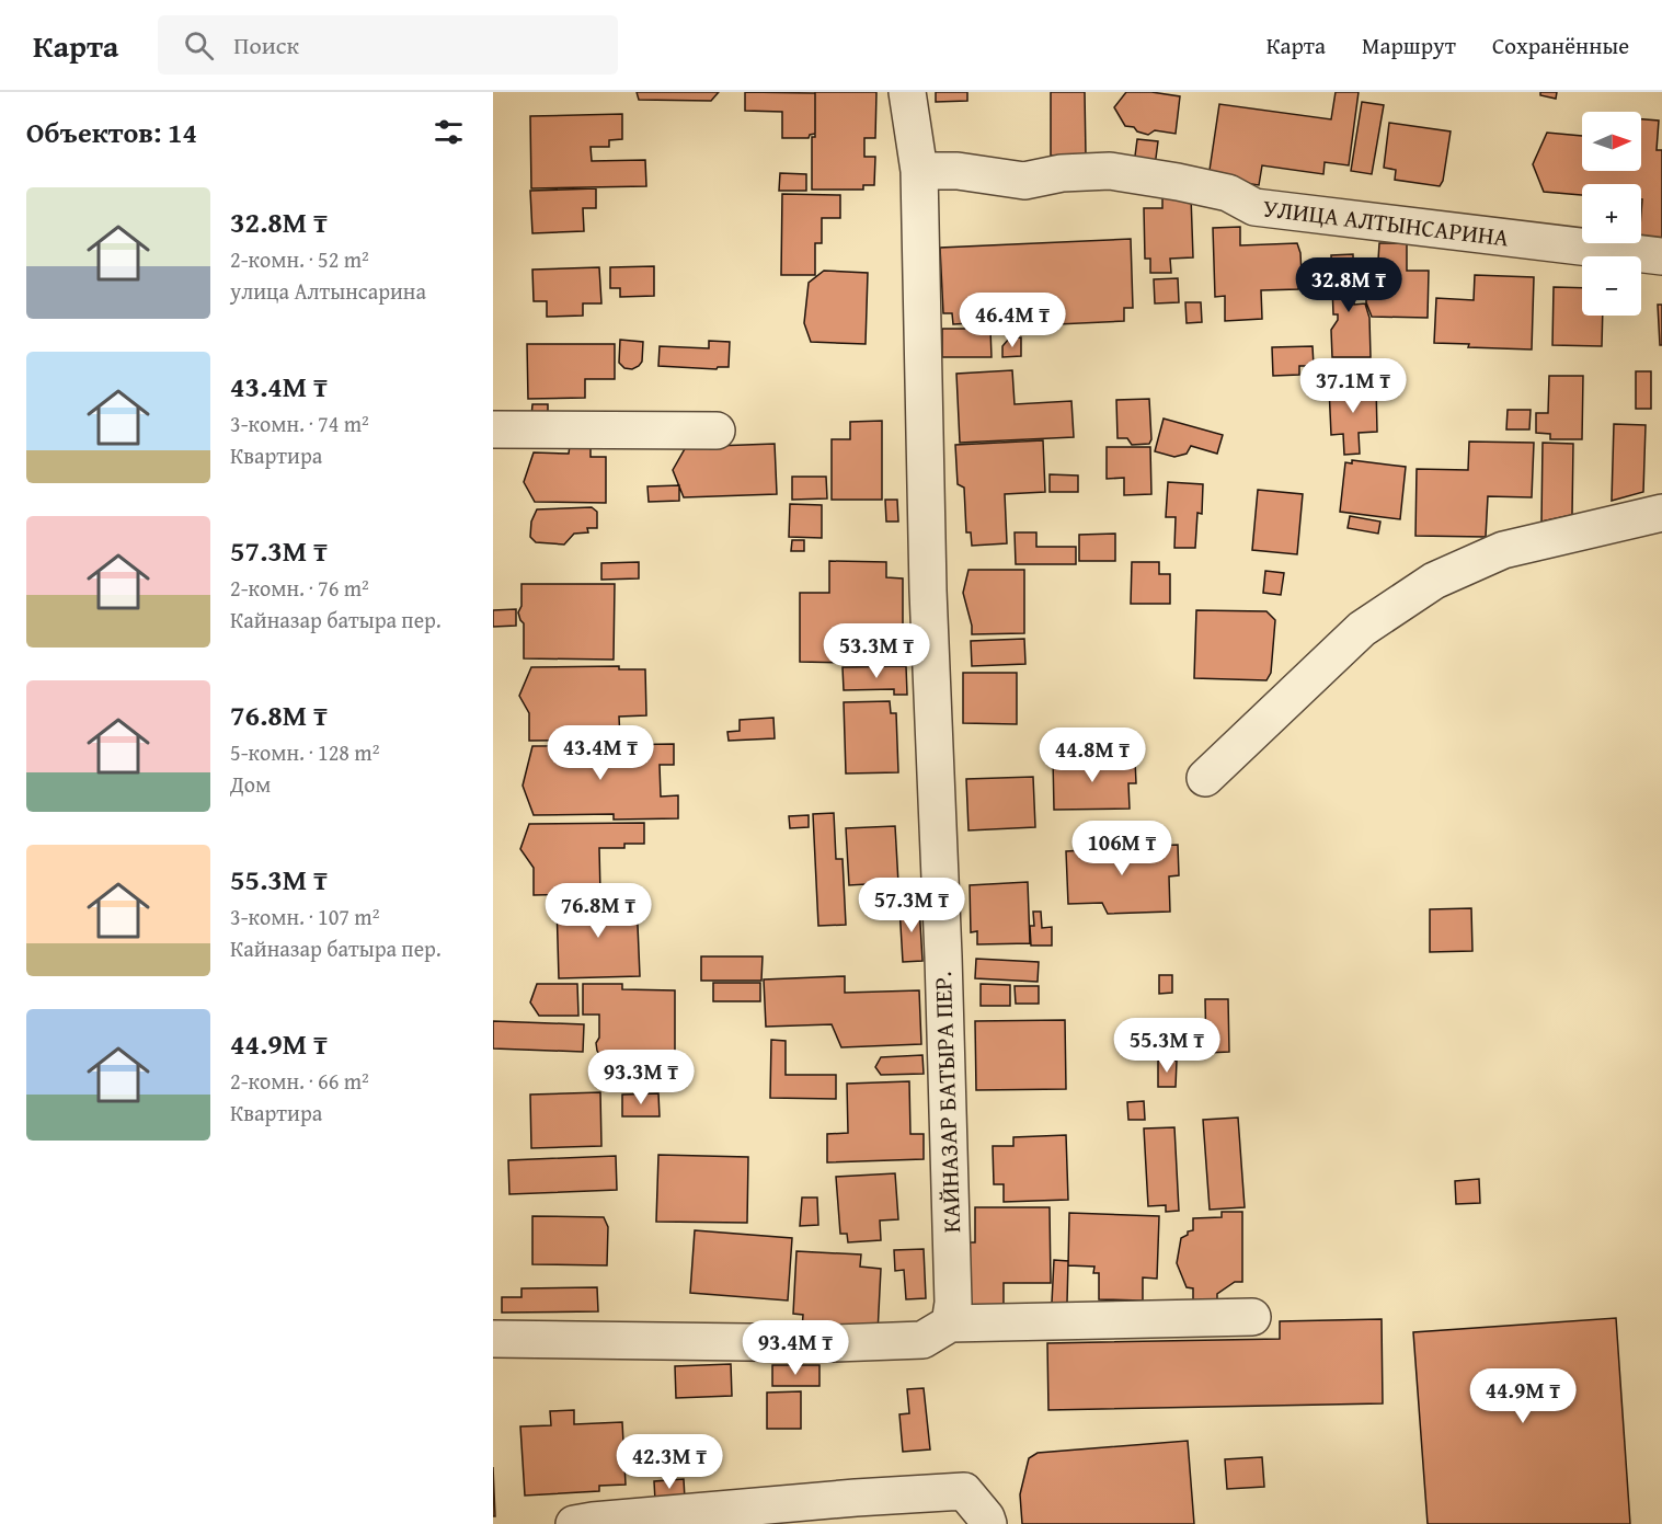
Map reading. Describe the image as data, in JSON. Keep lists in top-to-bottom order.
{
  "streets": {
    "street": ["УЛИЦА АЛТЫНСАРИНА", "КАЙНАЗАР БАТЫРА ПЕР."]
  },
  "crossings": [
    ["УЛИЦА АЛТЫНСАРИНА", "КАЙНАЗАР БАТЫРА ПЕР."]
  ],
  "north": "right",
  "page": {
    "header": "Карта",
    "search": "Поиск",
    "nav": ["Карта", "Маршрут", "Сохранённые"],
    "heading": "Объектов: 14",
    "map_buttons": ["+", "−"],
    "list": [
      {
        "name": "32.8M ₸",
        "note": "2-комн. · 52 m² · улица Алтынсарина"
      },
      {
        "name": "43.4M ₸",
        "note": "3-комн. · 74 m² · Квартира"
      },
      {
        "name": "57.3M ₸",
        "note": "2-комн. · 76 m² · Кайназар батыра пер."
      },
      {
        "name": "76.8M ₸",
        "note": "5-комн. · 128 m² · Дом"
      },
      {
        "name": "55.3M ₸",
        "note": "3-комн. · 107 m² · Кайназар батыра пер."
      },
      {
        "name": "44.9M ₸",
        "note": "2-комн. · 66 m² · Квартира"
      }
    ],
    "price": [
      "32.8M ₸",
      "46.4M ₸",
      "37.1M ₸",
      "53.3M ₸",
      "43.4M ₸",
      "44.8M ₸",
      "106M ₸",
      "57.3M ₸",
      "76.8M ₸",
      "55.3M ₸",
      "93.3M ₸",
      "93.4M ₸",
      "44.9M ₸",
      "42.3M ₸"
    ]
  }
}
